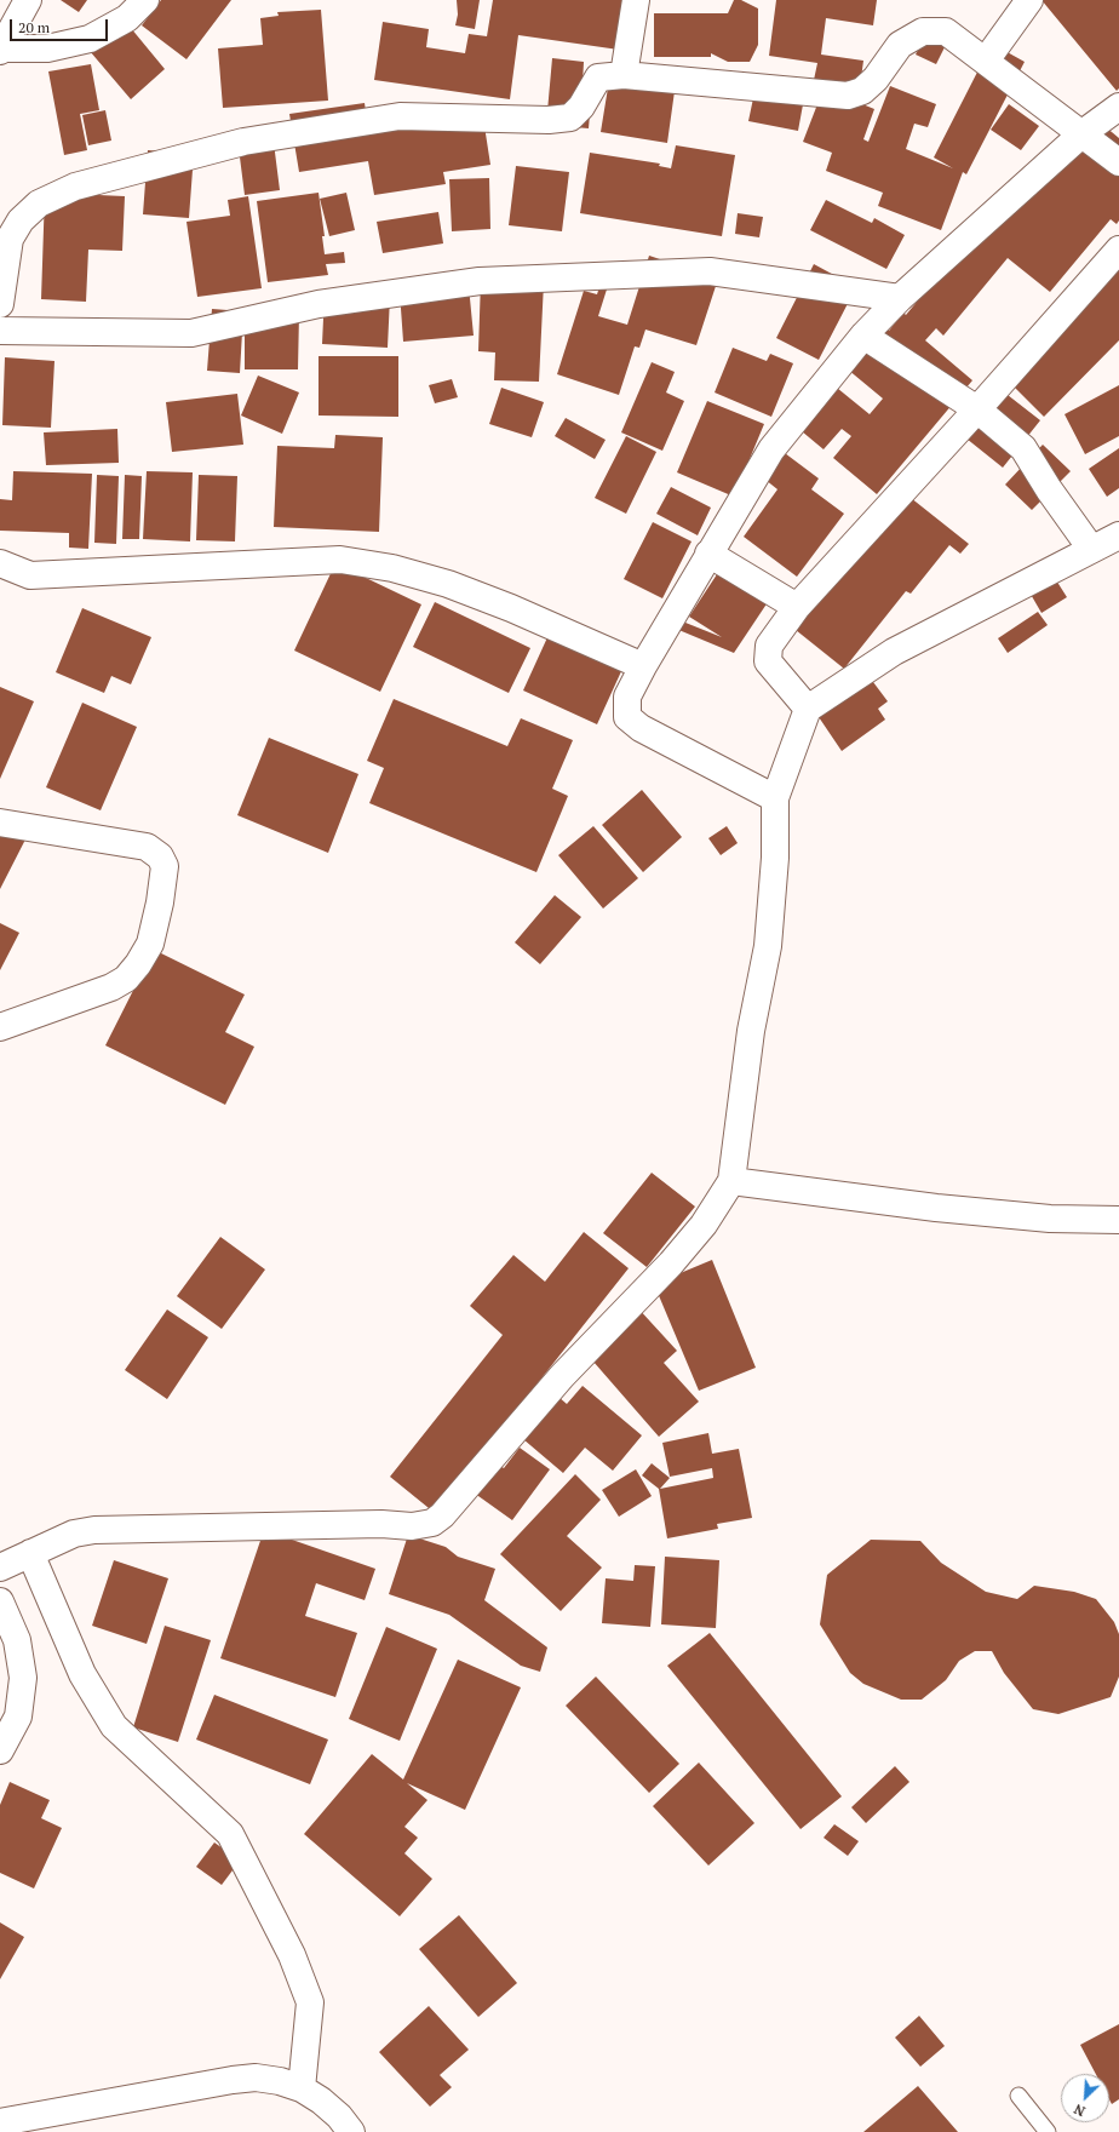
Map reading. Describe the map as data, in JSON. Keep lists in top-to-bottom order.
{
  "scale_bar": "20 m",
  "north": "bottom left"
}
